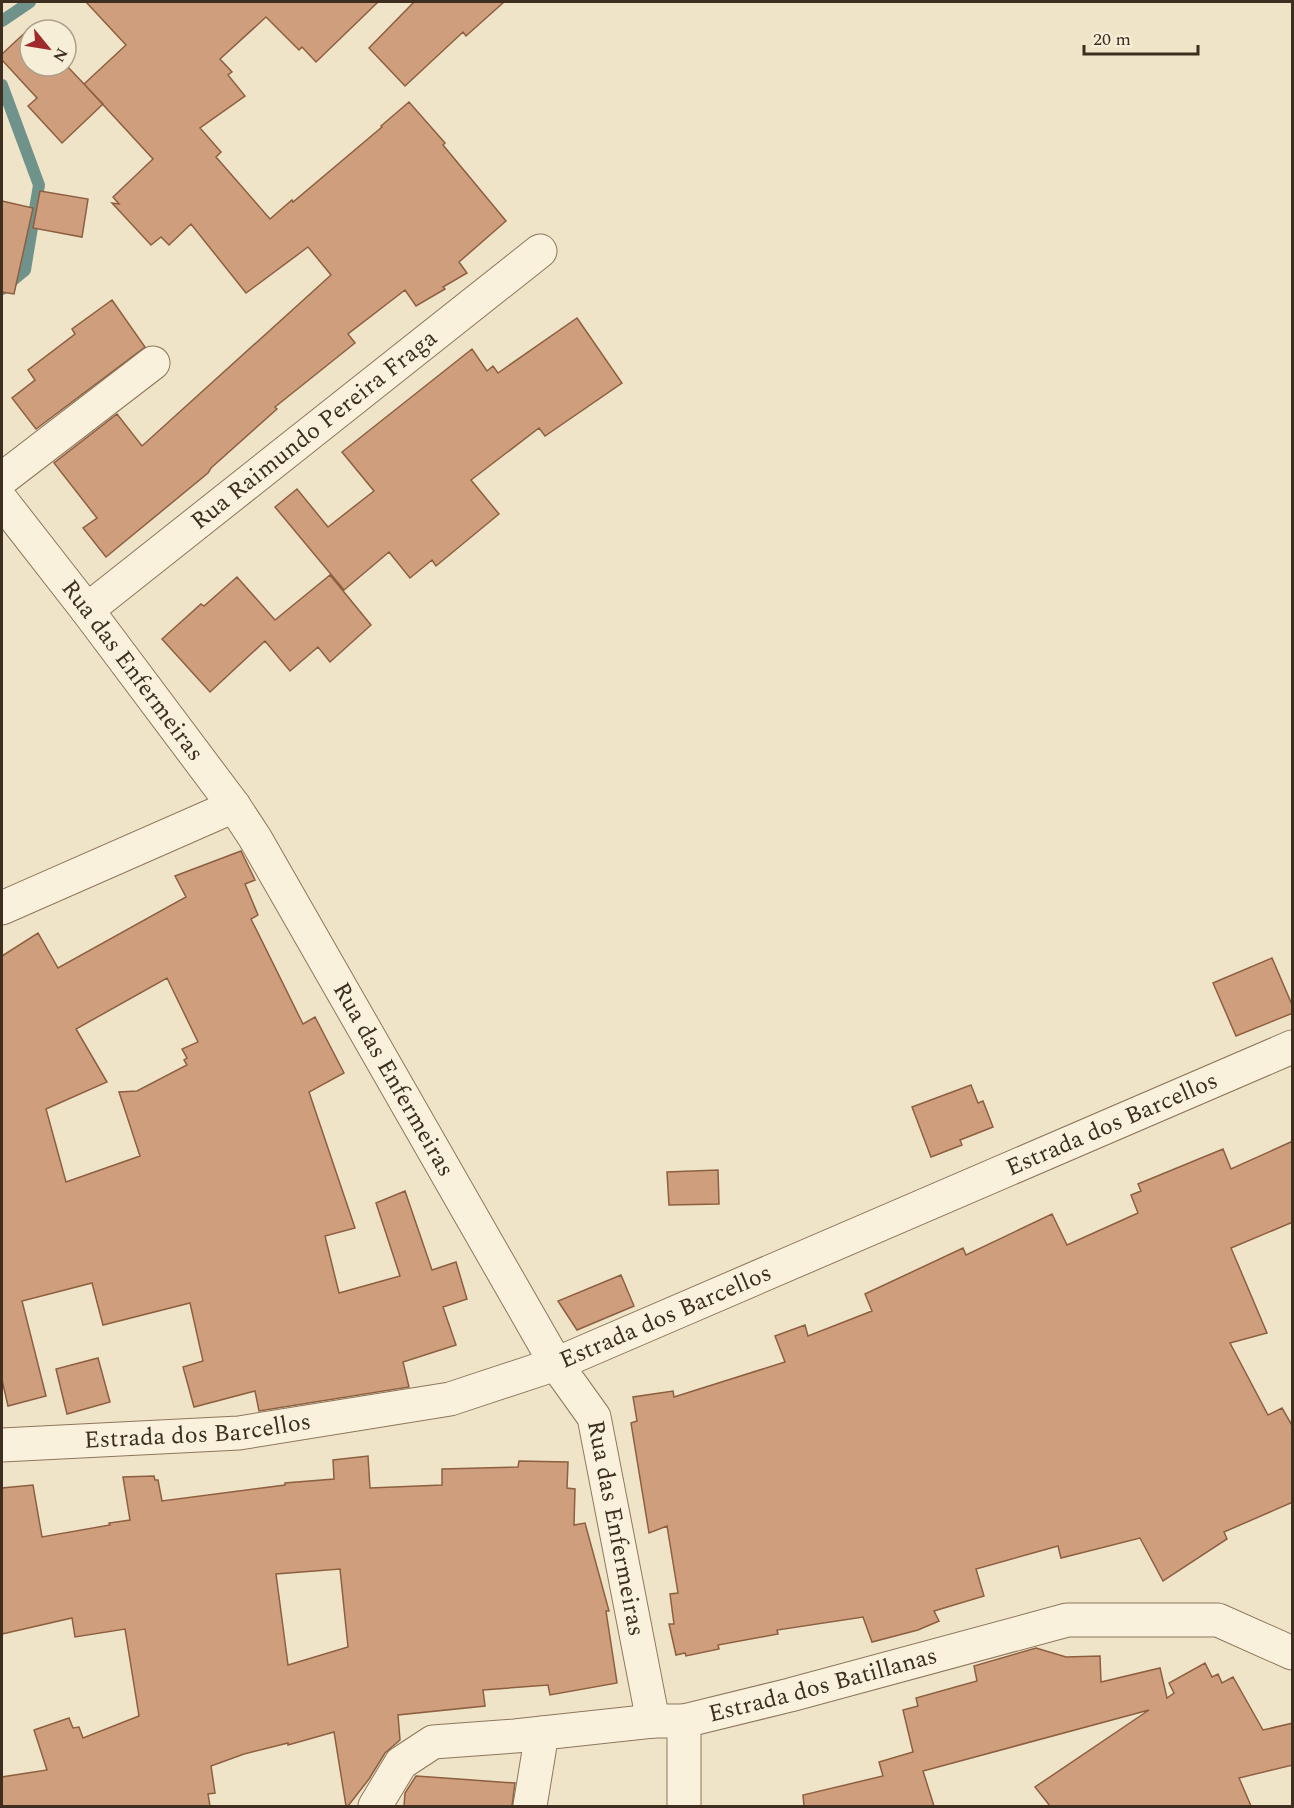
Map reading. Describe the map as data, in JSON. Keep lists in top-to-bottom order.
{
  "streets": {
    "street": [
      "Rua Raimundo Pereira Fraga",
      "Rua das Enfermeiras",
      "Estrada dos Barcellos",
      "Estrada dos Batillanas"
    ]
  },
  "crossings": [
    ["Rua Raimundo Pereira Fraga", "Rua das Enfermeiras"],
    ["Rua das Enfermeiras", "Estrada dos Barcellos"],
    ["Rua das Enfermeiras", "Estrada dos Batillanas"]
  ],
  "scale_bar": "20 m",
  "north": "bottom right"
}
